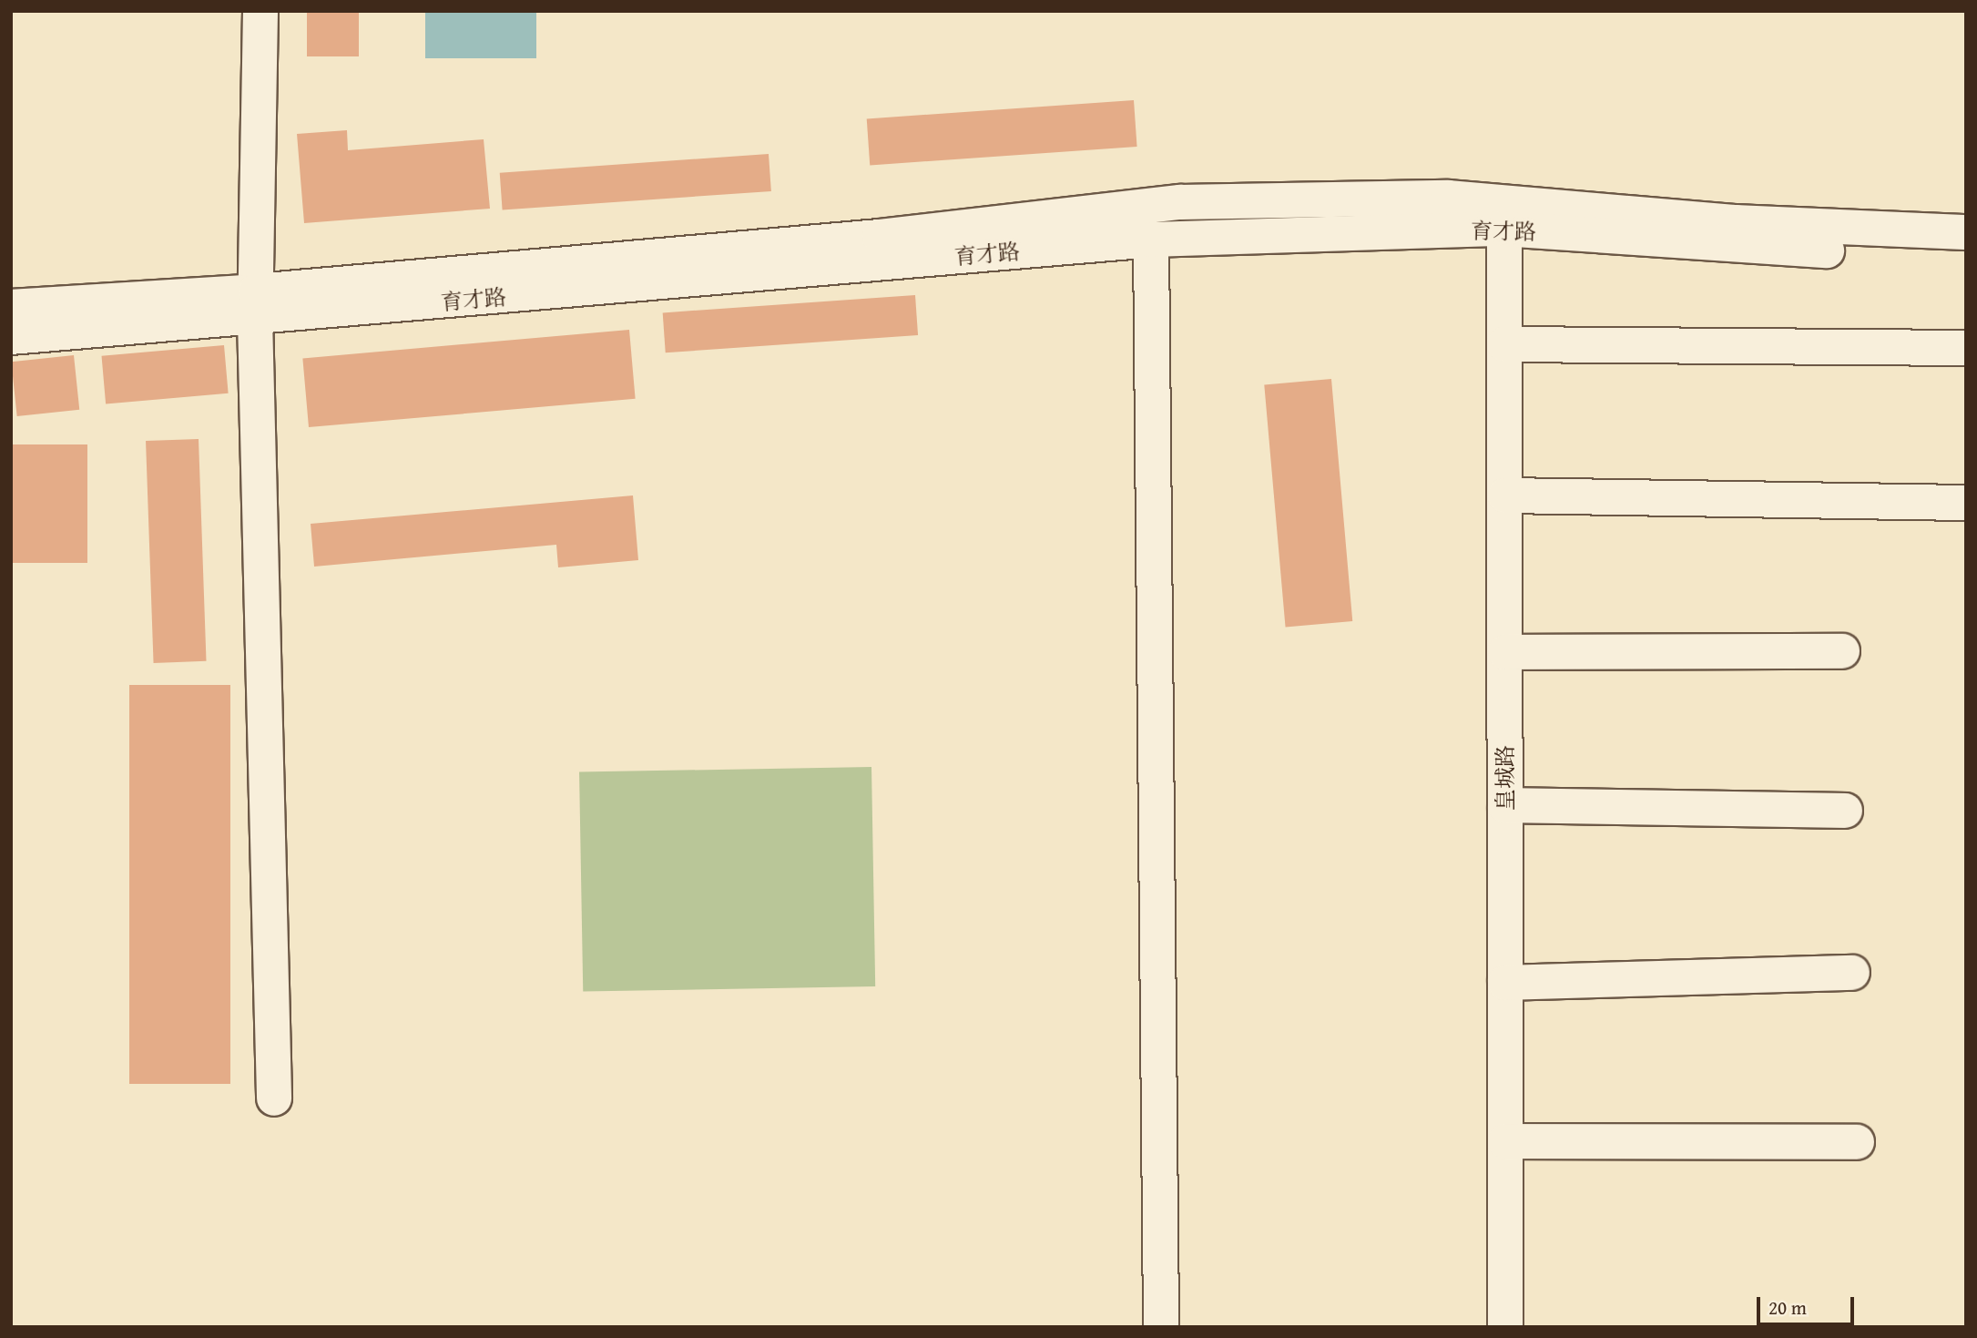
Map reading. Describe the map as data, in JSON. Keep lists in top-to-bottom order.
{
  "streets": {
    "street": ["育才路", "皇城路"]
  },
  "crossings": [
    ["育才路", "皇城路"]
  ],
  "scale_bar": "20 m"
}
